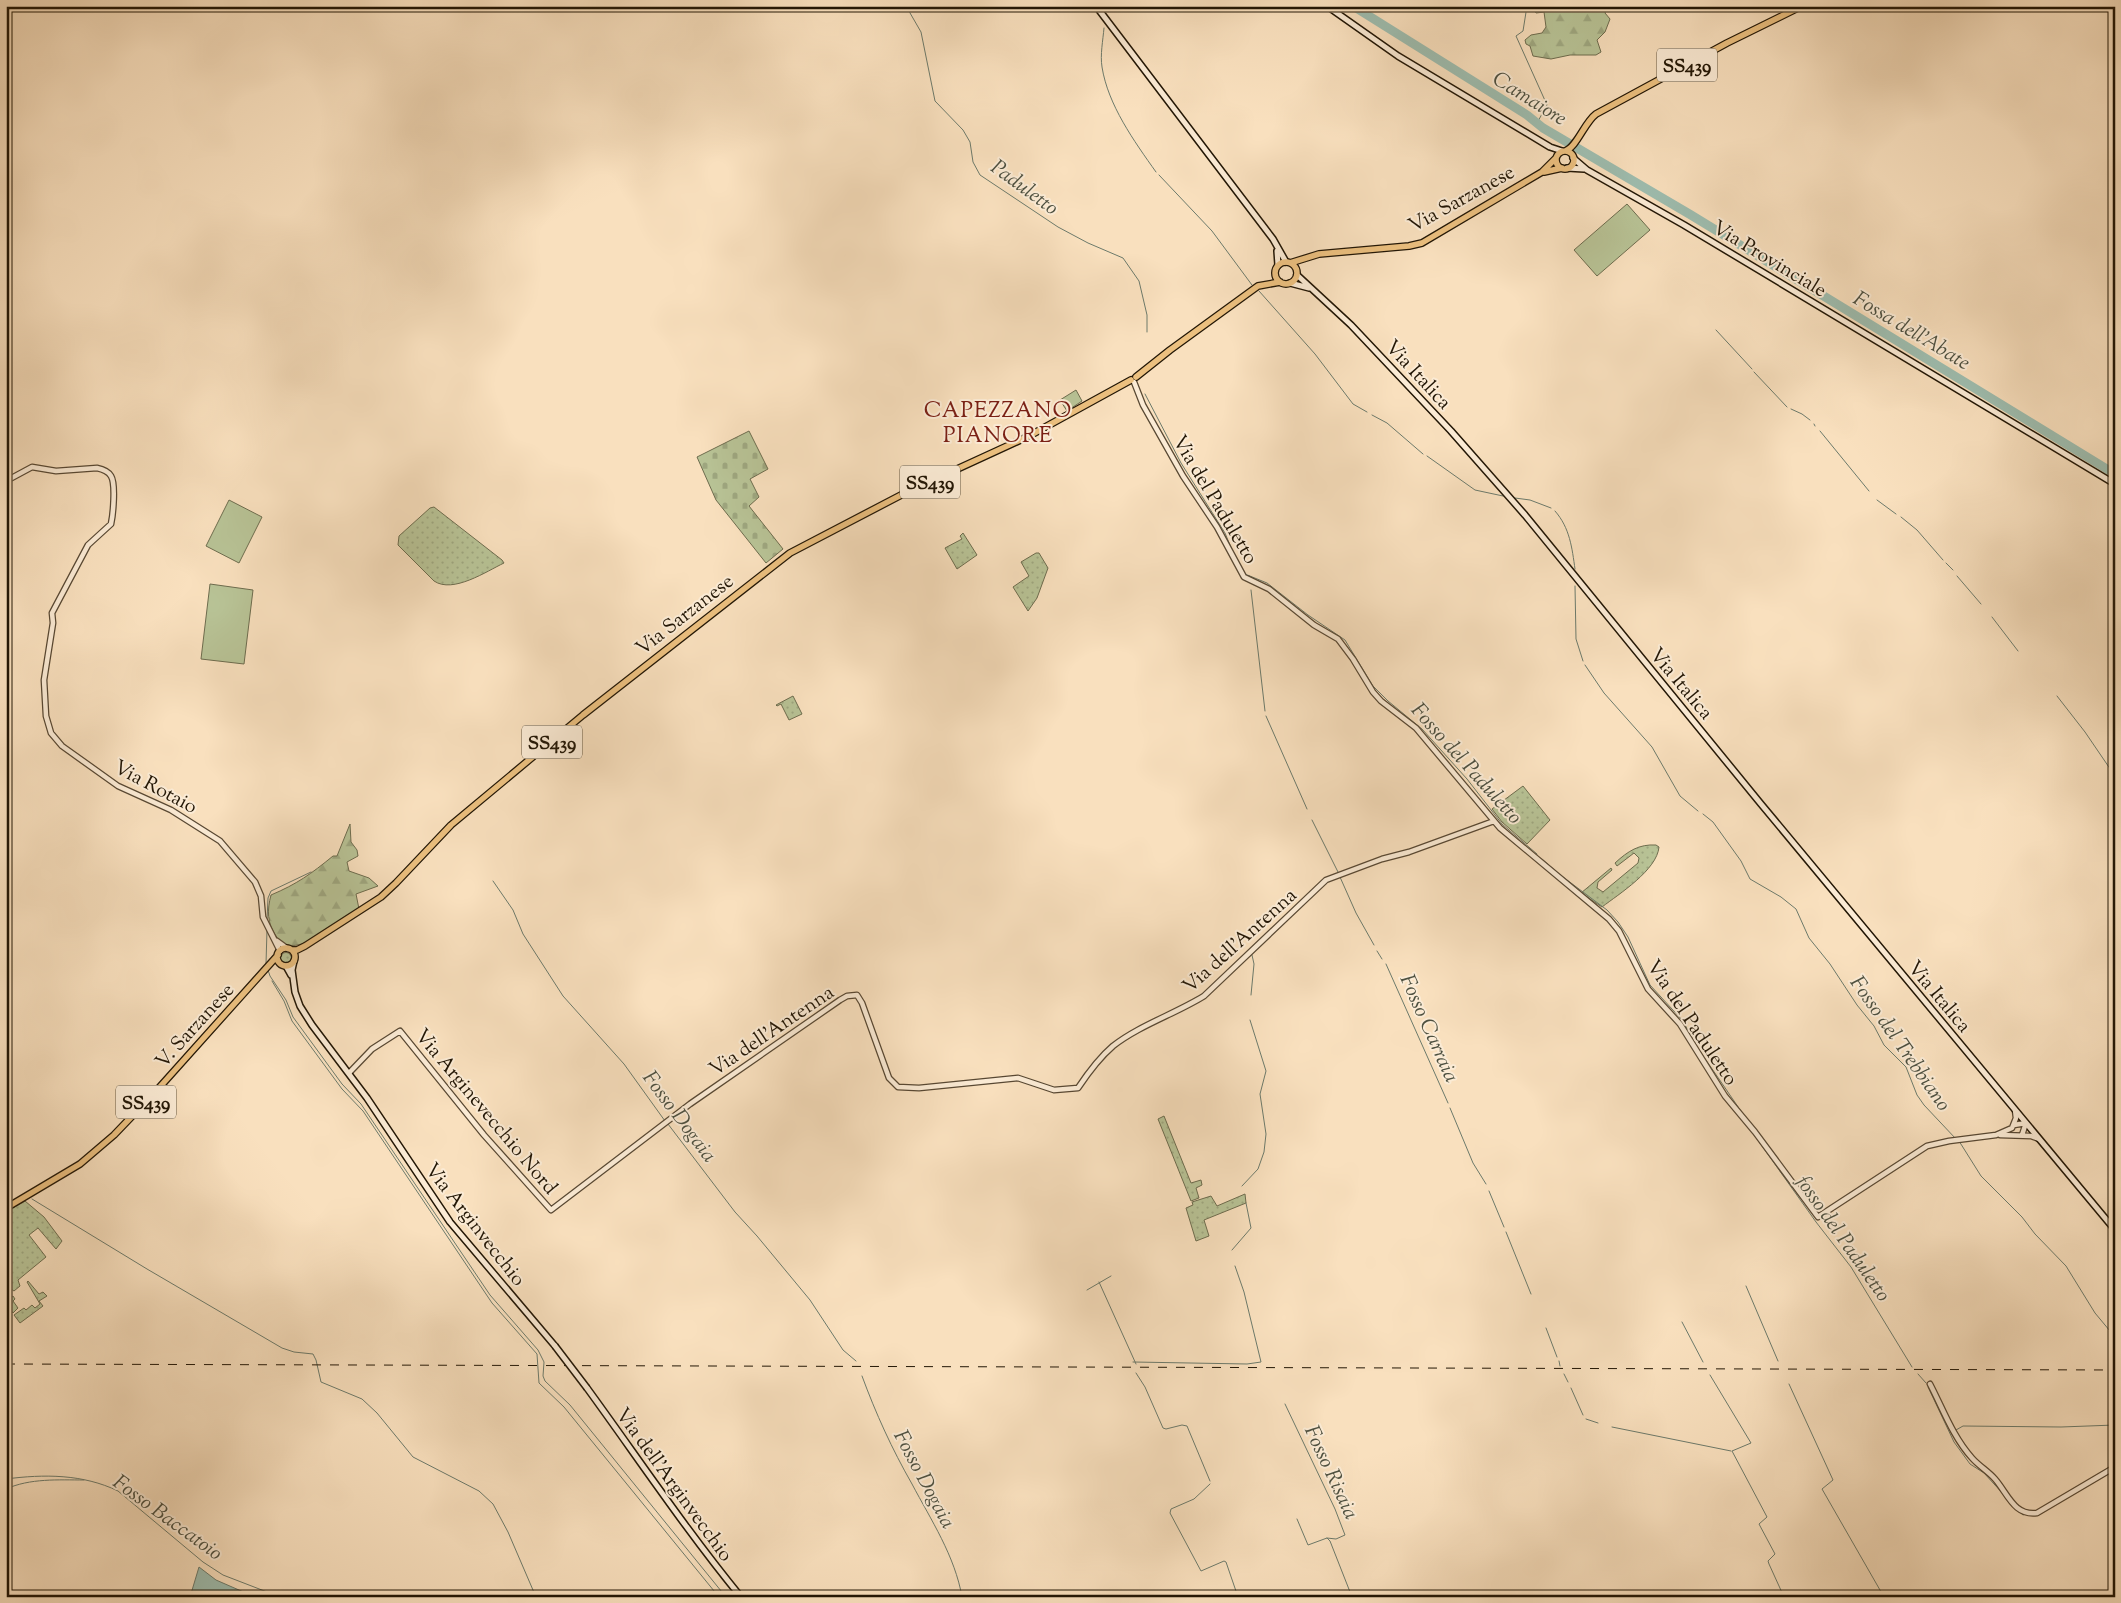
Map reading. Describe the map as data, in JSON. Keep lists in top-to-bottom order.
{
  "streets": {
    "main road": [
      "SS439",
      "Via Sarzanese",
      "Via Provinciale",
      "Via Italica",
      "V. Sarzanese",
      "Via Arginvecchio",
      "Via dell'Arginvecchio"
    ],
    "street": [
      "Via del Paduletto",
      "Via Rotaio",
      "Via dell'Antenna",
      "Via Arginevecchio Nord"
    ]
  },
  "crossings": [
    ["SS439", "Via Sarzanese"],
    ["SS439", "Via Provinciale"],
    ["SS439", "Via Italica"],
    ["SS439", "V. Sarzanese"],
    ["Via Sarzanese", "Via Provinciale"],
    ["Via Sarzanese", "Via Italica"],
    ["Via Sarzanese", "Via del Paduletto"],
    ["Via del Paduletto", "Via dell'Antenna"],
    ["Via dell'Antenna", "Via Arginevecchio Nord"],
    ["Via Arginevecchio Nord", "Via Arginvecchio"],
    ["Via Arginvecchio", "Via dell'Arginvecchio"]
  ],
  "districts": ["CAPEZZANO PIANORE"],
  "water": [
    "Camaiore",
    "Paduletto",
    "Fossa dell'Abate",
    "Fosso del Paduletto",
    "Fosso Carraia",
    "Fosso del Trebbiano",
    "Fosso Dogaia",
    "fosso del Paduletto",
    "Fosso Risaia",
    "Fosso Baccatoio"
  ]
}
